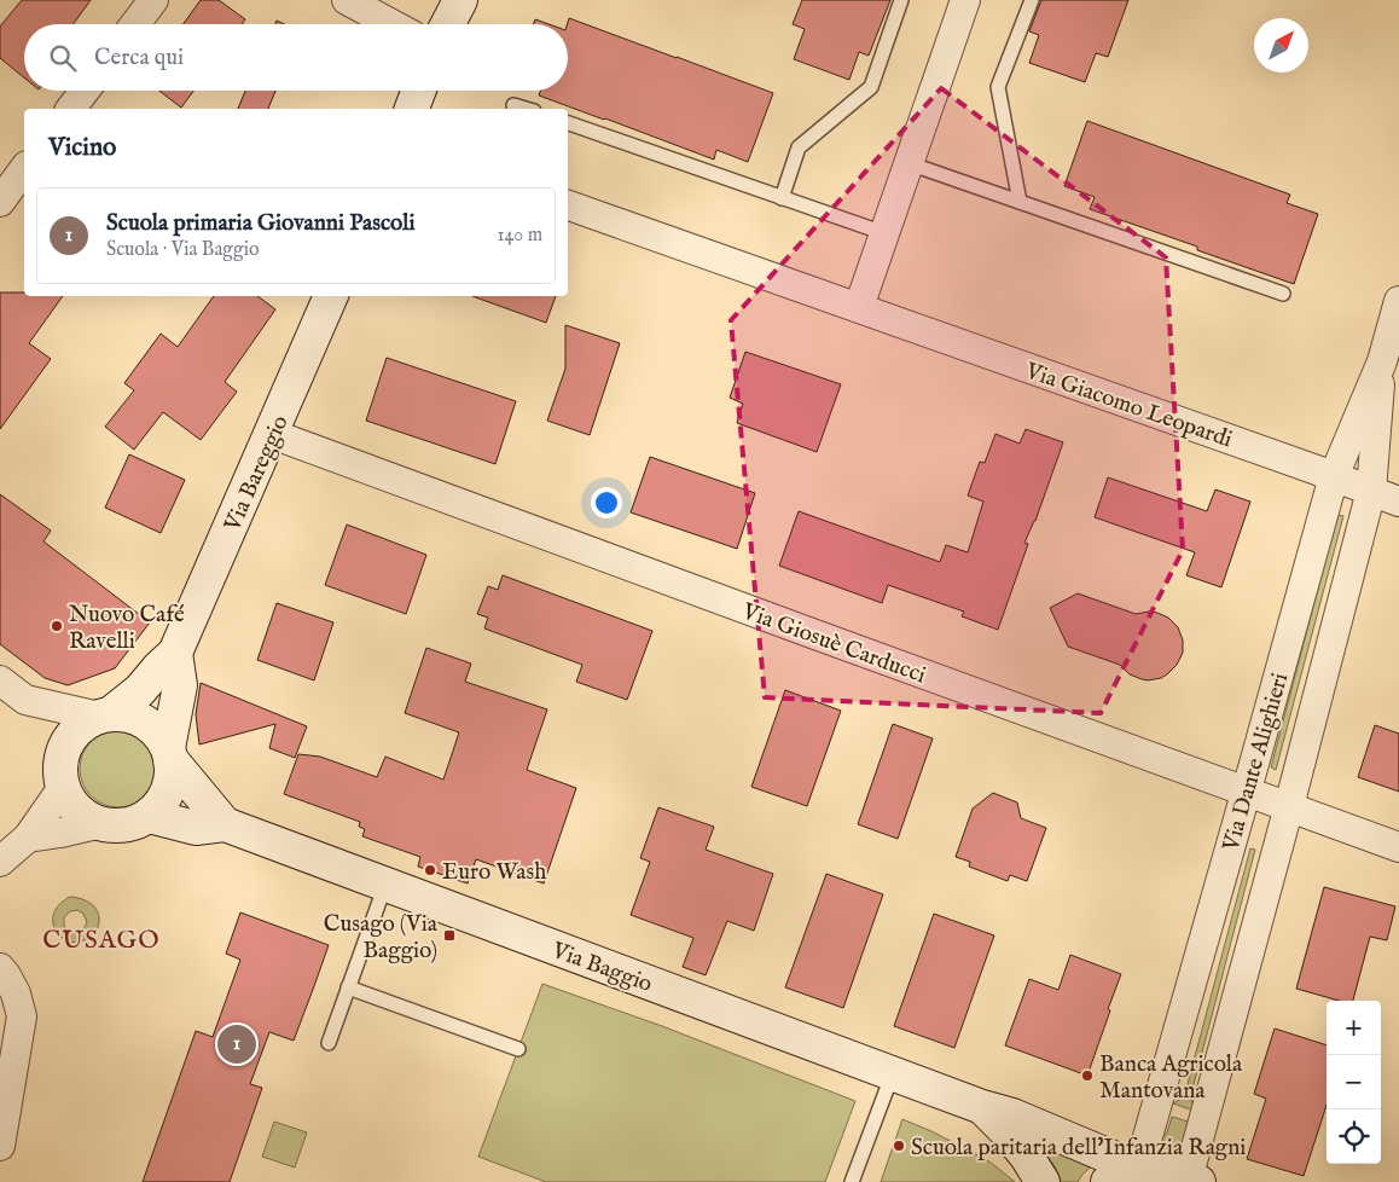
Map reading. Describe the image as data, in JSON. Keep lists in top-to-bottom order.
{
  "streets": {
    "street": [
      "Via Giacomo Leopardi",
      "Via Bareggio",
      "Via Giosuè Carducci",
      "Via Dante Alighieri",
      "Via Baggio"
    ]
  },
  "crossings": [
    ["Via Giacomo Leopardi", "Via Dante Alighieri"],
    ["Via Bareggio", "Via Giosuè Carducci"],
    ["Via Bareggio", "Via Baggio"],
    ["Via Giosuè Carducci", "Via Dante Alighieri"],
    ["Via Dante Alighieri", "Via Baggio"]
  ],
  "districts": ["CUSAGO"],
  "places": {
    "other": [
      "Nuovo Café Ravelli",
      "Euro Wash",
      "Banca Agricola Mantovana",
      "Scuola paritaria dell'Infanzia Ragni"
    ],
    "transit": ["Cusago (Via Baggio)"]
  },
  "north": "top right",
  "page": {
    "search": "Cerca qui",
    "heading": "Vicino",
    "list": [
      {
        "mark": "1",
        "name": "Scuola primaria Giovanni Pascoli",
        "note": "Scuola · Via Baggio",
        "value": "140 m"
      }
    ],
    "map_buttons": ["+", "−"],
    "pins": "1"
  }
}
